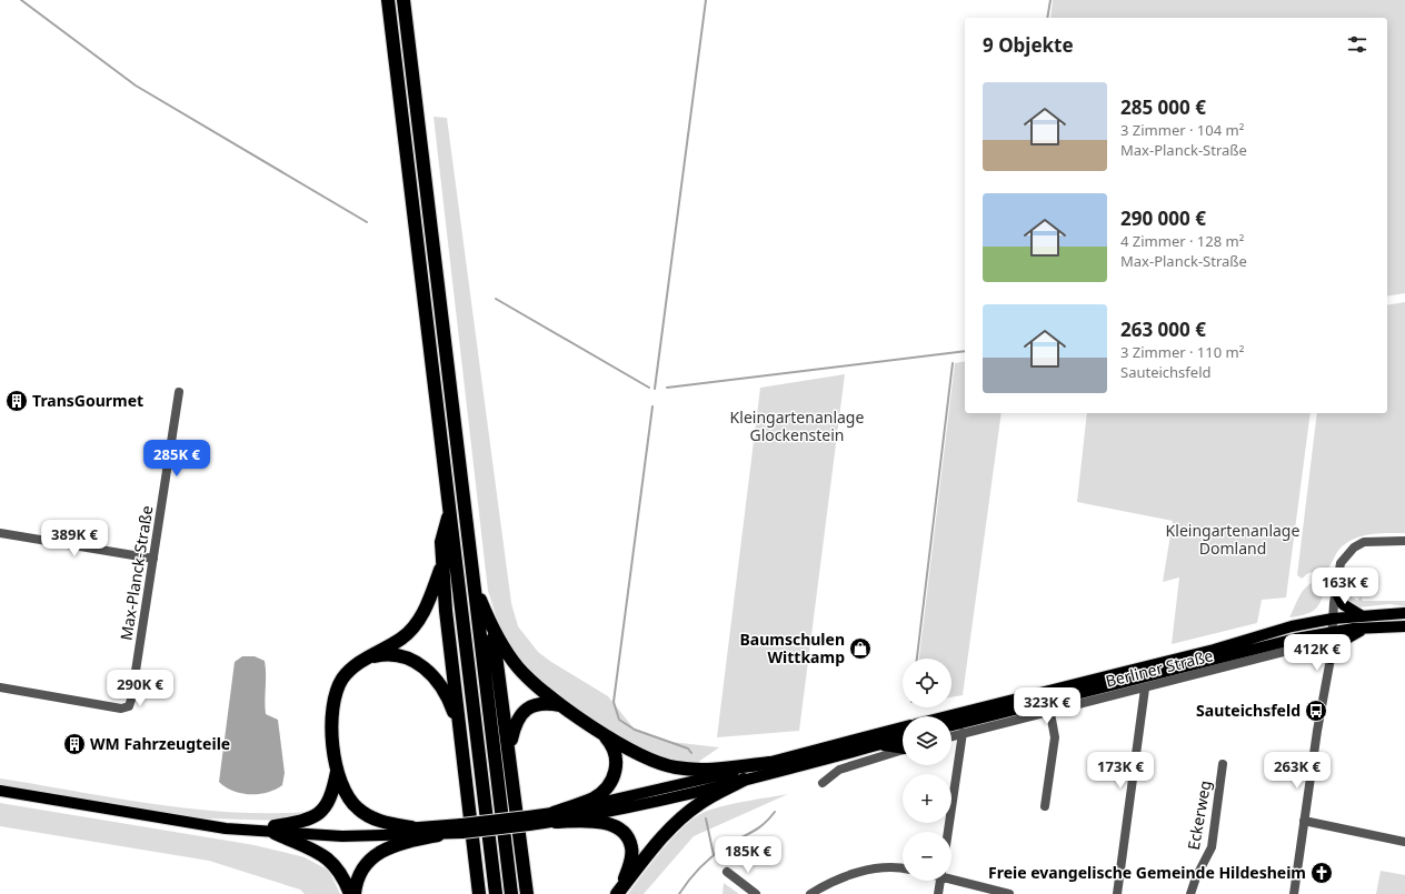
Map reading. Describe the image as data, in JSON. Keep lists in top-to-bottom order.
{
  "streets": {
    "street": ["Max-Planck-Straße", "Berliner Straße", "Eckerweg"]
  },
  "parks": ["Kleingartenanlage Glockenstein", "Kleingartenanlage Domland"],
  "places": {
    "building": ["TransGourmet", "WM Fahrzeugteile"],
    "shop": ["Baumschulen Wittkamp"],
    "bus stop": ["Sauteichsfeld"],
    "church": ["Freie evangelische Gemeinde Hildesheim"]
  },
  "page": {
    "heading": "9 Objekte",
    "list": [
      {
        "name": "285 000 €",
        "note": "3 Zimmer · 104 m² · Max-Planck-Straße"
      },
      {
        "name": "290 000 €",
        "note": "4 Zimmer · 128 m² · Max-Planck-Straße"
      },
      {
        "name": "263 000 €",
        "note": "3 Zimmer · 110 m² · Sauteichsfeld"
      }
    ],
    "price": [
      "285K €",
      "389K €",
      "163K €",
      "412K €",
      "290K €",
      "323K €",
      "173K €",
      "263K €",
      "185K €"
    ],
    "map_buttons": ["+", "−"]
  }
}
